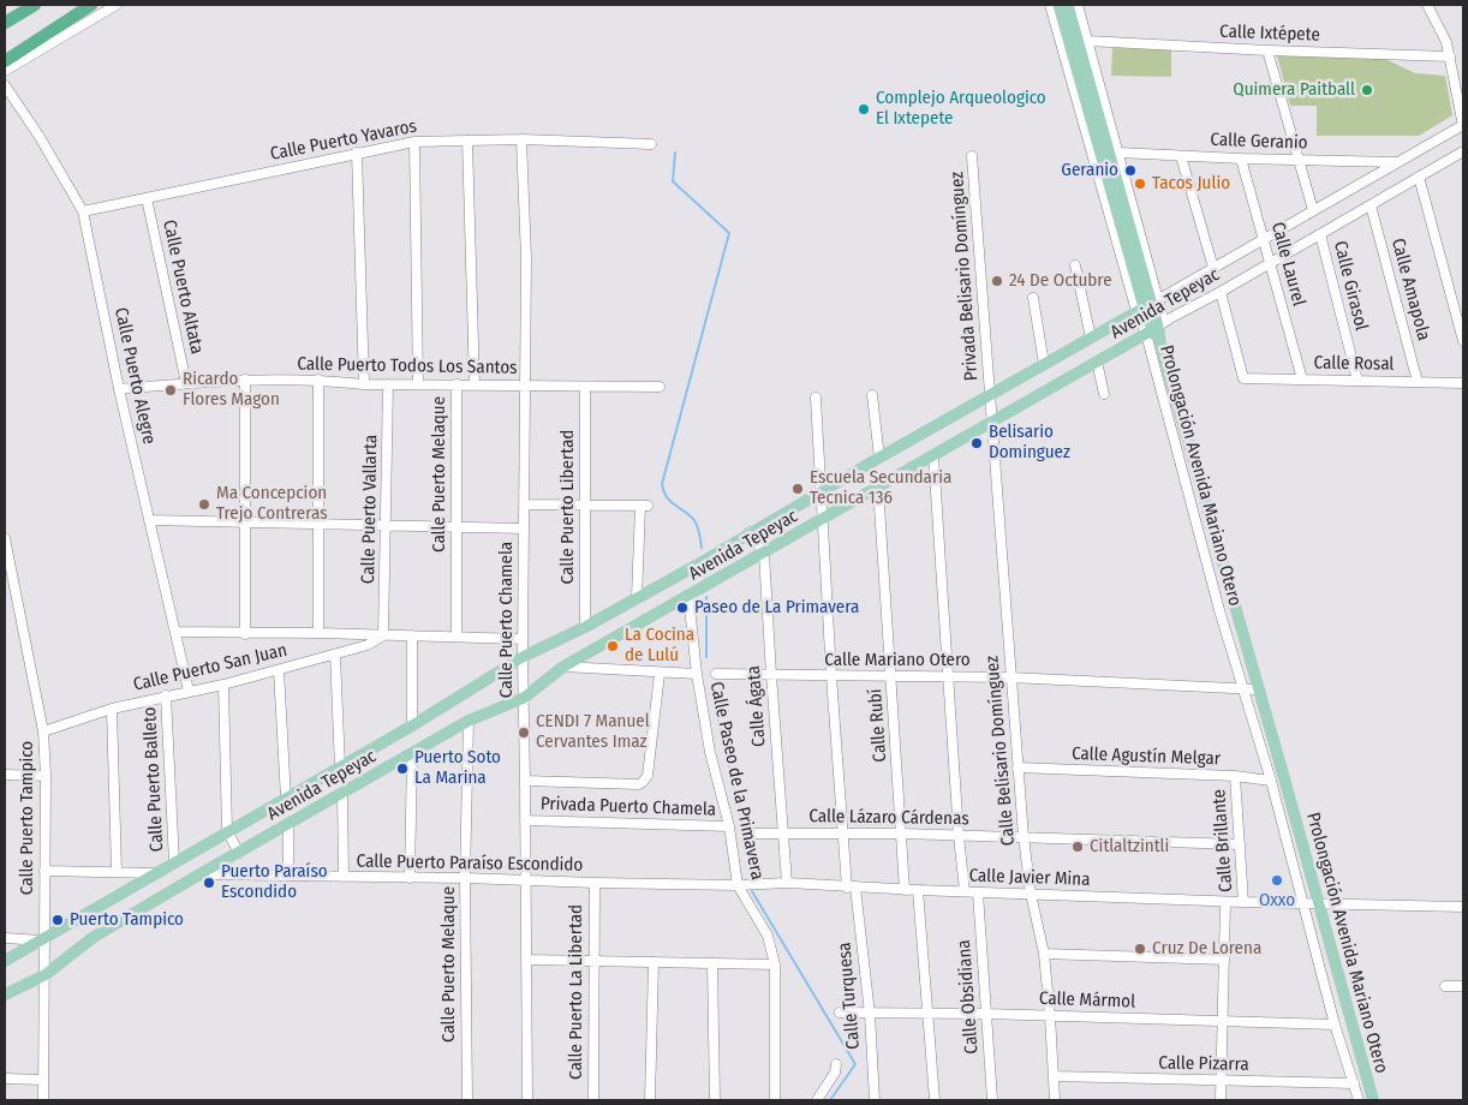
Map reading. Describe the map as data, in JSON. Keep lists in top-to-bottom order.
{
  "streets": {
    "main road": ["Avenida Tepeyac", "Prolongación Avenida Mariano Otero"],
    "street": [
      "Calle Ixtépete",
      "Calle Puerto Yavaros",
      "Calle Geranio",
      "Calle Laurel",
      "Privada Belisario Domínguez",
      "Calle Girasol",
      "Calle Puerto Altata",
      "Calle Amapola",
      "Calle Rosal",
      "Calle Puerto Todos Los Santos",
      "Calle Puerto Alegre",
      "Calle Puerto Melaque",
      "Calle Puerto Libertad",
      "Calle Puerto Vallarta",
      "Calle Puerto Chamela",
      "Calle Mariano Otero",
      "Calle Puerto San Juan",
      "Calle Ágata",
      "Calle Rubí",
      "Calle Belisario Domínguez",
      "Calle Agustín Melgar",
      "Calle Puerto Balleto",
      "Calle Paseo de la Primavera",
      "Privada Puerto Chamela",
      "Calle Puerto Tampico",
      "Calle Lázaro Cárdenas",
      "Calle Brillante",
      "Calle Puerto Paraíso Escondido",
      "Calle Javier Mina",
      "Calle Puerto La Libertad",
      "Calle Turquesa",
      "Calle Obsidiana",
      "Calle Mármol",
      "Calle Pizarra"
    ]
  },
  "crossings": [
    ["Calle Ixtépete", "Prolongación Avenida Mariano Otero"],
    ["Calle Puerto Yavaros", "Calle Puerto Altata"],
    ["Calle Puerto Yavaros", "Calle Puerto Alegre"],
    ["Calle Puerto Yavaros", "Calle Puerto Melaque"],
    ["Calle Puerto Yavaros", "Calle Puerto Chamela"],
    ["Calle Geranio", "Calle Laurel"],
    ["Calle Geranio", "Avenida Tepeyac"],
    ["Calle Geranio", "Prolongación Avenida Mariano Otero"],
    ["Calle Laurel", "Avenida Tepeyac"],
    ["Calle Laurel", "Calle Rosal"],
    ["Privada Belisario Domínguez", "Avenida Tepeyac"],
    ["Privada Belisario Domínguez", "Calle Belisario Domínguez"],
    ["Calle Girasol", "Avenida Tepeyac"],
    ["Calle Girasol", "Calle Rosal"],
    ["Calle Puerto Altata", "Calle Puerto Todos Los Santos"],
    ["Calle Amapola", "Avenida Tepeyac"],
    ["Calle Amapola", "Calle Rosal"],
    ["Avenida Tepeyac", "Calle Rosal"],
    ["Avenida Tepeyac", "Calle Puerto Melaque"],
    ["Avenida Tepeyac", "Prolongación Avenida Mariano Otero"],
    ["Avenida Tepeyac", "Calle Puerto Libertad"],
    ["Avenida Tepeyac", "Calle Puerto Chamela"],
    ["Avenida Tepeyac", "Calle Ágata"],
    ["Avenida Tepeyac", "Calle Rubí"],
    ["Avenida Tepeyac", "Calle Belisario Domínguez"],
    ["Avenida Tepeyac", "Calle Puerto Balleto"],
    ["Avenida Tepeyac", "Calle Paseo de la Primavera"],
    ["Avenida Tepeyac", "Calle Puerto Tampico"],
    ["Avenida Tepeyac", "Calle Puerto Paraíso Escondido"],
    ["Avenida Tepeyac", "Calle Turquesa"],
    ["Calle Puerto Todos Los Santos", "Calle Puerto Alegre"],
    ["Calle Puerto Todos Los Santos", "Calle Puerto Melaque"],
    ["Calle Puerto Todos Los Santos", "Calle Puerto Libertad"],
    ["Calle Puerto Todos Los Santos", "Calle Puerto Vallarta"],
    ["Calle Puerto Todos Los Santos", "Calle Puerto Chamela"],
    ["Calle Puerto Alegre", "Calle Puerto San Juan"],
    ["Calle Puerto Melaque", "Calle Puerto San Juan"],
    ["Calle Puerto Melaque", "Calle Puerto Paraíso Escondido"],
    ["Prolongación Avenida Mariano Otero", "Calle Mariano Otero"],
    ["Prolongación Avenida Mariano Otero", "Calle Agustín Melgar"],
    ["Prolongación Avenida Mariano Otero", "Calle Javier Mina"],
    ["Prolongación Avenida Mariano Otero", "Calle Mármol"],
    ["Prolongación Avenida Mariano Otero", "Calle Pizarra"],
    ["Calle Puerto Vallarta", "Calle Puerto San Juan"],
    ["Calle Puerto Chamela", "Calle Puerto San Juan"],
    ["Calle Puerto Chamela", "Privada Puerto Chamela"],
    ["Calle Puerto Chamela", "Calle Puerto Paraíso Escondido"],
    ["Calle Mariano Otero", "Calle Ágata"],
    ["Calle Mariano Otero", "Calle Rubí"],
    ["Calle Mariano Otero", "Calle Belisario Domínguez"],
    ["Calle Mariano Otero", "Calle Turquesa"],
    ["Calle Puerto San Juan", "Calle Puerto Balleto"],
    ["Calle Puerto San Juan", "Calle Puerto Tampico"],
    ["Calle Ágata", "Calle Lázaro Cárdenas"],
    ["Calle Ágata", "Calle Javier Mina"],
    ["Calle Rubí", "Calle Lázaro Cárdenas"],
    ["Calle Rubí", "Calle Javier Mina"],
    ["Calle Belisario Domínguez", "Calle Agustín Melgar"],
    ["Calle Belisario Domínguez", "Calle Lázaro Cárdenas"],
    ["Calle Belisario Domínguez", "Calle Javier Mina"],
    ["Calle Belisario Domínguez", "Calle Mármol"],
    ["Calle Belisario Domínguez", "Calle Pizarra"],
    ["Calle Agustín Melgar", "Calle Brillante"],
    ["Calle Paseo de la Primavera", "Privada Puerto Chamela"],
    ["Calle Paseo de la Primavera", "Calle Puerto Paraíso Escondido"],
    ["Calle Paseo de la Primavera", "Calle Javier Mina"],
    ["Calle Lázaro Cárdenas", "Calle Brillante"],
    ["Calle Lázaro Cárdenas", "Calle Turquesa"],
    ["Calle Brillante", "Calle Javier Mina"],
    ["Calle Puerto Paraíso Escondido", "Calle Javier Mina"],
    ["Calle Puerto Paraíso Escondido", "Calle Puerto La Libertad"],
    ["Calle Javier Mina", "Calle Turquesa"],
    ["Calle Javier Mina", "Calle Obsidiana"],
    ["Calle Turquesa", "Calle Mármol"],
    ["Calle Obsidiana", "Calle Mármol"]
  ],
  "places": [
    "Quimera Paitball",
    "Complejo Arqueologico El Ixtepete",
    "Geranio",
    "Tacos Julio",
    "24 De Octubre",
    "Ricardo Flores Magon",
    "Belisario Dominguez",
    "Escuela Secundaria Tecnica 136",
    "Ma Concepcion Trejo Contreras",
    "Paseo de La Primavera",
    "La Cocina de Lulú",
    "CENDI 7 Manuel Cervantes Imaz",
    "Puerto Soto La Marina",
    "Citlaltzintli",
    "Oxxo",
    "Puerto Paraíso Escondido",
    "Puerto Tampico",
    "Cruz De Lorena"
  ]
}
